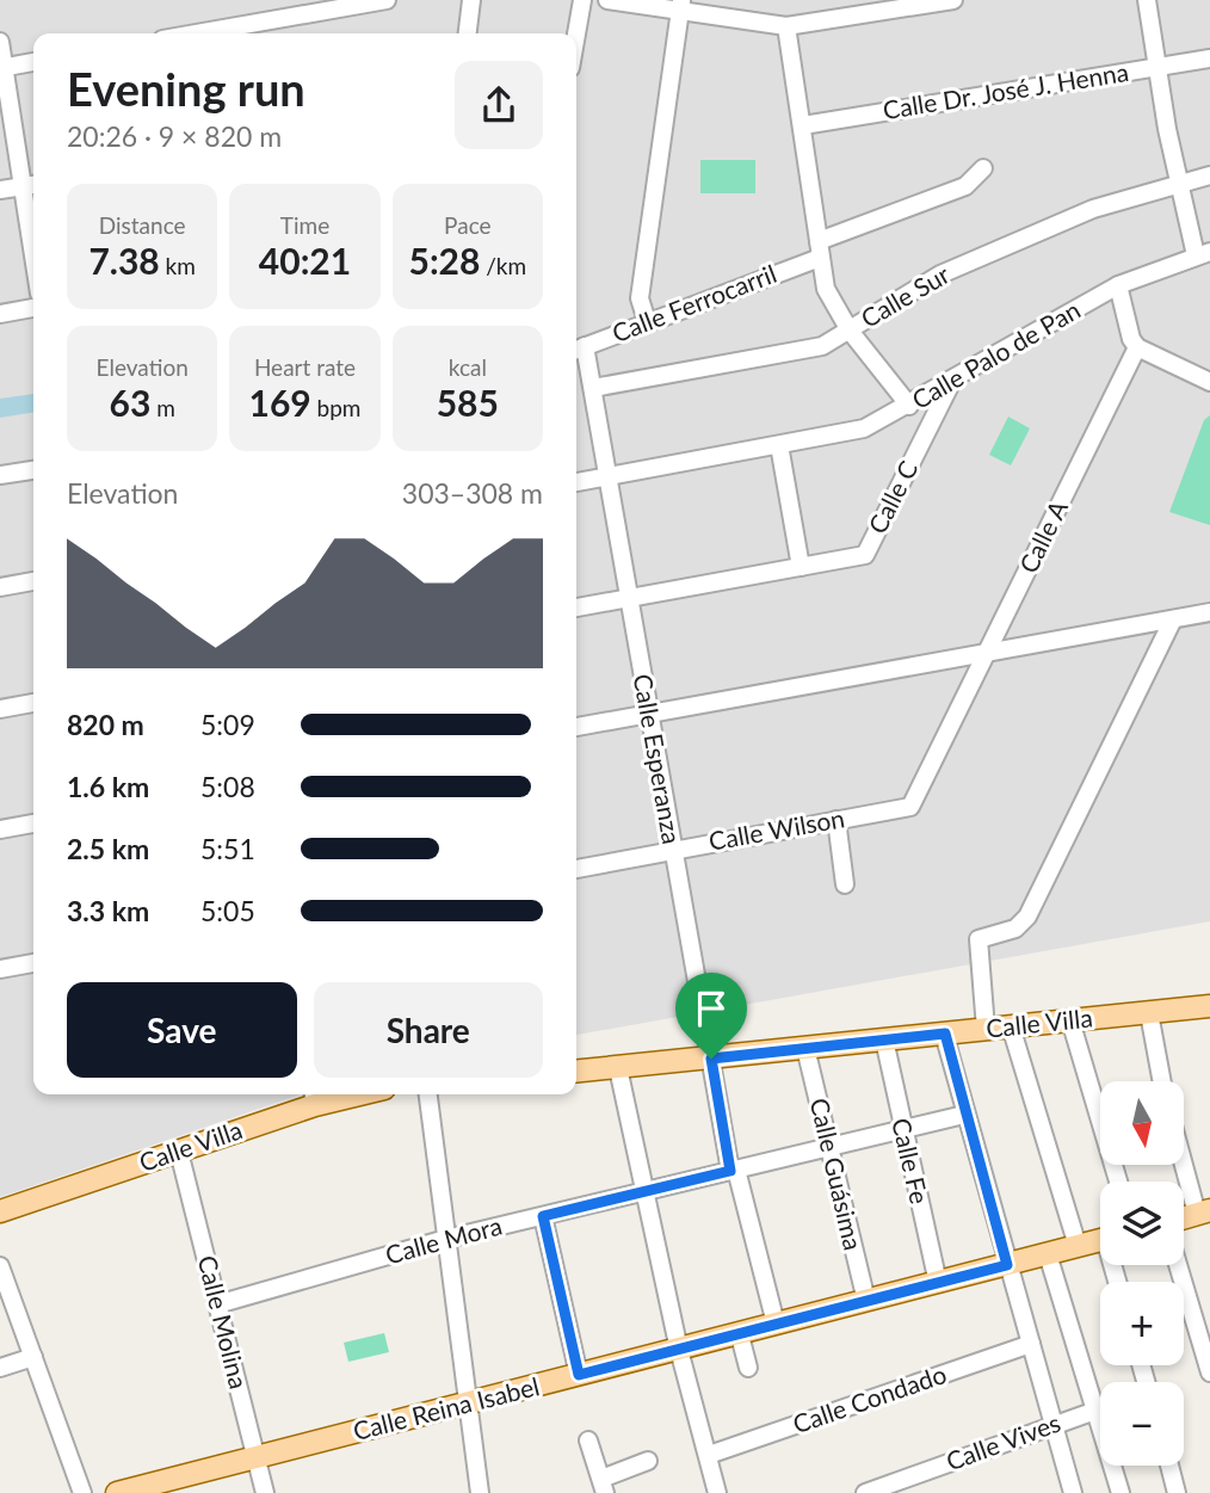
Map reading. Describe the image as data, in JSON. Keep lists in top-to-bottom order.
{
  "streets": {
    "main road": ["Calle Villa", "Calle Reina Isabel"],
    "street": [
      "Calle Dr. José J. Henna",
      "Calle Sur",
      "Calle Ferrocarril",
      "Calle Palo de Pan",
      "Calle C",
      "Calle A",
      "Calle Esperanza",
      "Calle Wilson",
      "Calle Fe",
      "Calle Guásima",
      "Calle Mora",
      "Calle Molina",
      "Calle Condado",
      "Calle Vives"
    ]
  },
  "crossings": [
    ["Calle Sur", "Calle Esperanza"],
    ["Calle Ferrocarril", "Calle Esperanza"],
    ["Calle Palo de Pan", "Calle C"],
    ["Calle Palo de Pan", "Calle Esperanza"],
    ["Calle A", "Calle Wilson"],
    ["Calle Esperanza", "Calle Wilson"],
    ["Calle Esperanza", "Calle Villa"],
    ["Calle Esperanza", "Calle Mora"],
    ["Calle Esperanza", "Calle Reina Isabel"],
    ["Calle Villa", "Calle Fe"],
    ["Calle Villa", "Calle Guásima"],
    ["Calle Villa", "Calle Molina"],
    ["Calle Fe", "Calle Mora"],
    ["Calle Fe", "Calle Reina Isabel"],
    ["Calle Guásima", "Calle Mora"],
    ["Calle Guásima", "Calle Reina Isabel"],
    ["Calle Mora", "Calle Molina"],
    ["Calle Molina", "Calle Reina Isabel"]
  ],
  "north": "bottom",
  "page": {
    "heading": ["Evening run", "20:26 · 9 × 820 m"],
    "stats": [
      ["Distance", "7.38 km"],
      ["Time", "40:21"],
      ["Pace", "5:28 /km"],
      ["Elevation", "63 m"],
      ["Heart rate", "169 bpm"],
      ["kcal", "585"]
    ],
    "chart": ["Elevation", "303–308 m"],
    "list": [
      {
        "name": "820 m",
        "note": "5:09"
      },
      {
        "name": "1.6 km",
        "note": "5:08"
      },
      {
        "name": "2.5 km",
        "note": "5:51"
      },
      {
        "name": "3.3 km",
        "note": "5:05"
      }
    ],
    "buttons": ["Save", "Share"],
    "map_buttons": ["+", "−"]
  }
}
